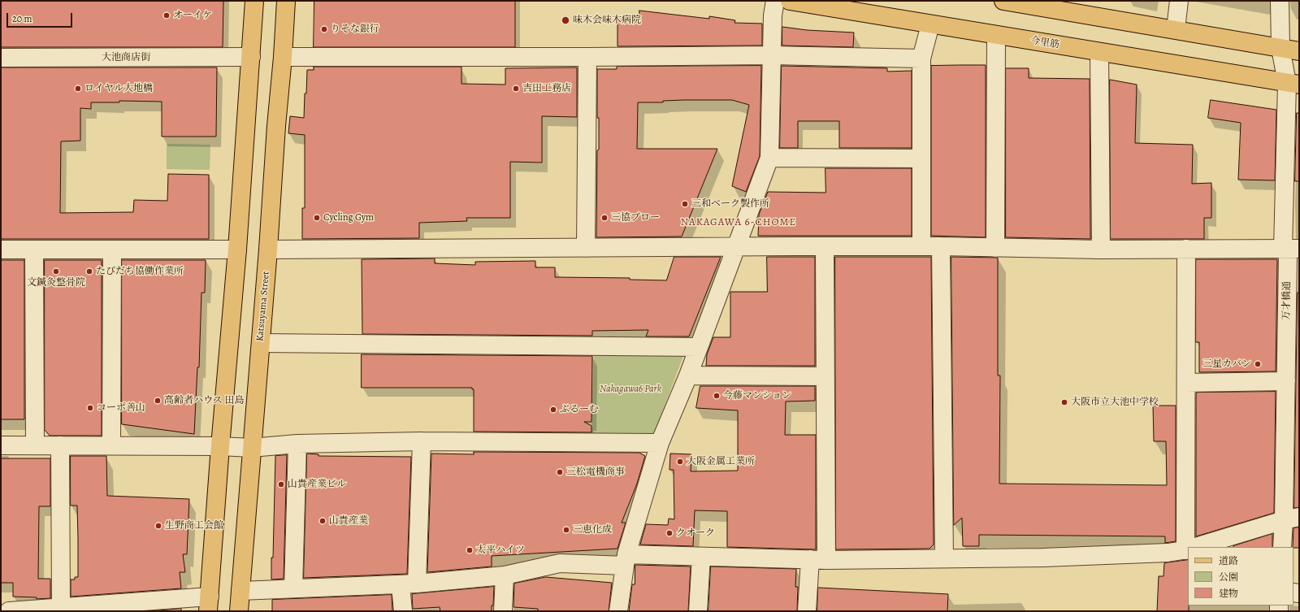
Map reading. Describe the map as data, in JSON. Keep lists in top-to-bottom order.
{
  "streets": {
    "main road": ["今里筋", "Katsuyama Street"],
    "street": ["大池商店街", "万才橋通"]
  },
  "crossings": [
    ["今里筋", "万才橋通"]
  ],
  "districts": ["NAKAGAWA 6-CHOME"],
  "parks": ["Nakagawa6 Park"],
  "places": [
    "オーイケ",
    "味木会味木病院",
    "りそな銀行",
    "ロイヤル大地橋",
    "吉田工務店",
    "三和ベーク製作所",
    "Cycling Gym",
    "三協ブロー",
    "文鍼灸整骨院",
    "たびだち協働作業所",
    "三星カバン",
    "今藤マンション",
    "高齢者ハウス 田島",
    "大阪市立大池中学校",
    "コーポ善山",
    "ぶるーむ",
    "大阪金属工業所",
    "三松電機商事",
    "山貴産業ビル",
    "山貴産業",
    "生野商工会館",
    "三恵化成",
    "クオーク",
    "太平ハイツ"
  ],
  "legend": ["道路", "公園", "建物"],
  "scale_bar": "20 m"
}
